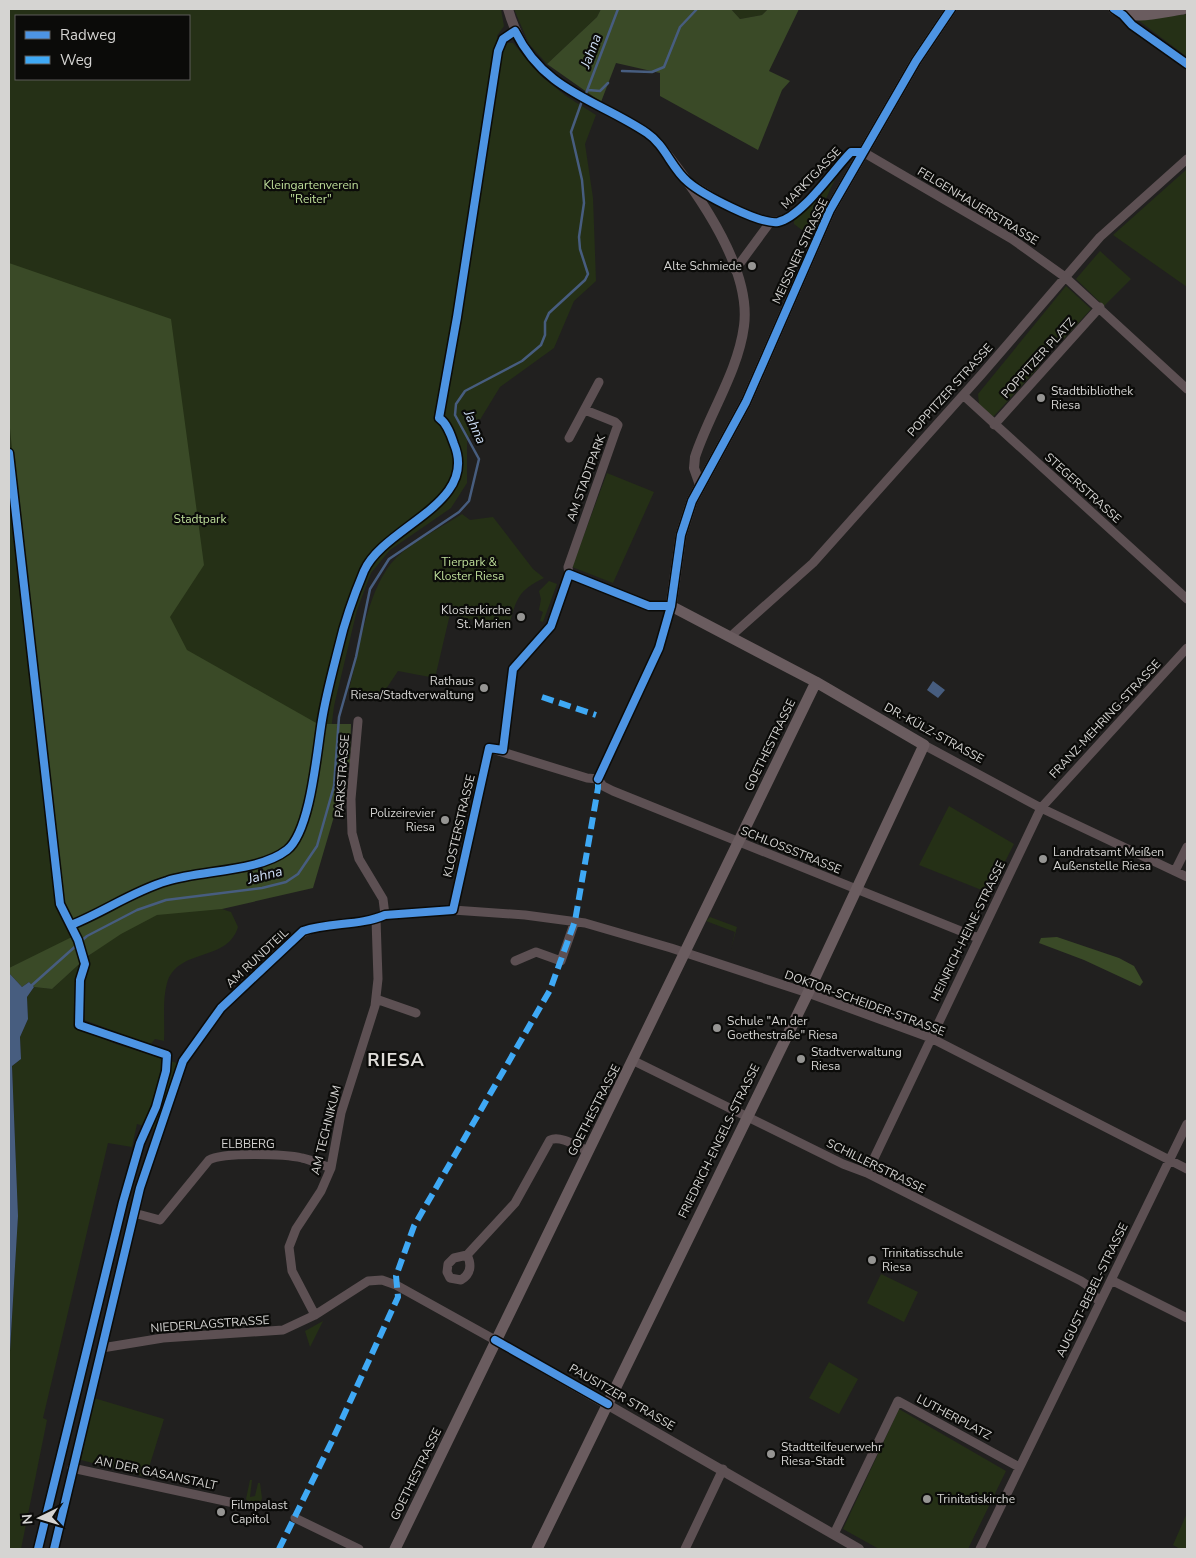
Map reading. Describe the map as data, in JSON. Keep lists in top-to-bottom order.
{
  "streets": {
    "main road": [
      "MEISSNER STRASSE",
      "DR.-KÜLZ-STRASSE",
      "GOETHESTRASSE",
      "FRIEDRICH-ENGELS-STRASSE"
    ],
    "street": [
      "MARKTGASSE",
      "FELGENHAUERSTRASSE",
      "POPPITZER PLATZ",
      "POPPITZER STRASSE",
      "AM STADTPARK",
      "STEGERSTRASSE",
      "FRANZ-MEHRING-STRASSE",
      "PARKSTRASSE",
      "KLOSTERSTRASSE",
      "SCHLOSSSTRASSE",
      "HEINRICH-HEINE-STRASSE",
      "AM RUNDTEIL",
      "DOKTOR-SCHEIDER-STRASSE",
      "AM TECHNIKUM",
      "ELBBERG",
      "SCHILLERSTRASSE",
      "AUGUST-BEBEL-STRASSE",
      "NIEDERLAGSTRASSE",
      "PAUSITZER STRASSE",
      "LUTHERPLATZ",
      "AN DER GASANSTALT"
    ]
  },
  "crossings": [
    ["MARKTGASSE", "FELGENHAUERSTRASSE"],
    ["MARKTGASSE", "MEISSNER STRASSE"],
    ["FELGENHAUERSTRASSE", "MEISSNER STRASSE"],
    ["FELGENHAUERSTRASSE", "POPPITZER PLATZ"],
    ["FELGENHAUERSTRASSE", "POPPITZER STRASSE"],
    ["MEISSNER STRASSE", "DR.-KÜLZ-STRASSE"],
    ["POPPITZER PLATZ", "STEGERSTRASSE"],
    ["POPPITZER STRASSE", "STEGERSTRASSE"],
    ["POPPITZER STRASSE", "DR.-KÜLZ-STRASSE"],
    ["FRANZ-MEHRING-STRASSE", "DR.-KÜLZ-STRASSE"],
    ["FRANZ-MEHRING-STRASSE", "HEINRICH-HEINE-STRASSE"],
    ["DR.-KÜLZ-STRASSE", "GOETHESTRASSE"],
    ["DR.-KÜLZ-STRASSE", "HEINRICH-HEINE-STRASSE"],
    ["DR.-KÜLZ-STRASSE", "FRIEDRICH-ENGELS-STRASSE"],
    ["GOETHESTRASSE", "SCHLOSSSTRASSE"],
    ["GOETHESTRASSE", "DOKTOR-SCHEIDER-STRASSE"],
    ["GOETHESTRASSE", "SCHILLERSTRASSE"],
    ["GOETHESTRASSE", "PAUSITZER STRASSE"],
    ["SCHLOSSSTRASSE", "HEINRICH-HEINE-STRASSE"],
    ["SCHLOSSSTRASSE", "FRIEDRICH-ENGELS-STRASSE"],
    ["HEINRICH-HEINE-STRASSE", "DOKTOR-SCHEIDER-STRASSE"],
    ["HEINRICH-HEINE-STRASSE", "SCHILLERSTRASSE"],
    ["AM RUNDTEIL", "ELBBERG"],
    ["AM RUNDTEIL", "NIEDERLAGSTRASSE"],
    ["AM RUNDTEIL", "AN DER GASANSTALT"],
    ["DOKTOR-SCHEIDER-STRASSE", "FRIEDRICH-ENGELS-STRASSE"],
    ["DOKTOR-SCHEIDER-STRASSE", "AUGUST-BEBEL-STRASSE"],
    ["AM TECHNIKUM", "ELBBERG"],
    ["AM TECHNIKUM", "NIEDERLAGSTRASSE"],
    ["FRIEDRICH-ENGELS-STRASSE", "SCHILLERSTRASSE"],
    ["FRIEDRICH-ENGELS-STRASSE", "PAUSITZER STRASSE"],
    ["SCHILLERSTRASSE", "AUGUST-BEBEL-STRASSE"],
    ["AUGUST-BEBEL-STRASSE", "LUTHERPLATZ"],
    ["NIEDERLAGSTRASSE", "PAUSITZER STRASSE"],
    ["PAUSITZER STRASSE", "LUTHERPLATZ"]
  ],
  "districts": ["RIESA"],
  "water": ["Jahna"],
  "parks": ["Kleingartenverein \"Reiter\"", "Stadtpark", "Tierpark & Kloster Riesa"],
  "places": [
    "Alte Schmiede",
    "Stadtbibliothek Riesa",
    "Klosterkirche St. Marien",
    "Rathaus Riesa/Stadtverwaltung",
    "Polizeirevier Riesa",
    "Landratsamt Meißen Außenstelle Riesa",
    "Schule \"An der Goethestraße\" Riesa",
    "Stadtverwaltung Riesa",
    "Trinitatisschule Riesa",
    "Stadtteilfeuerwehr Riesa-Stadt",
    "Trinitatiskirche",
    "Filmpalast Capitol"
  ],
  "legend": ["Radweg", "Weg"],
  "north": "left"
}
